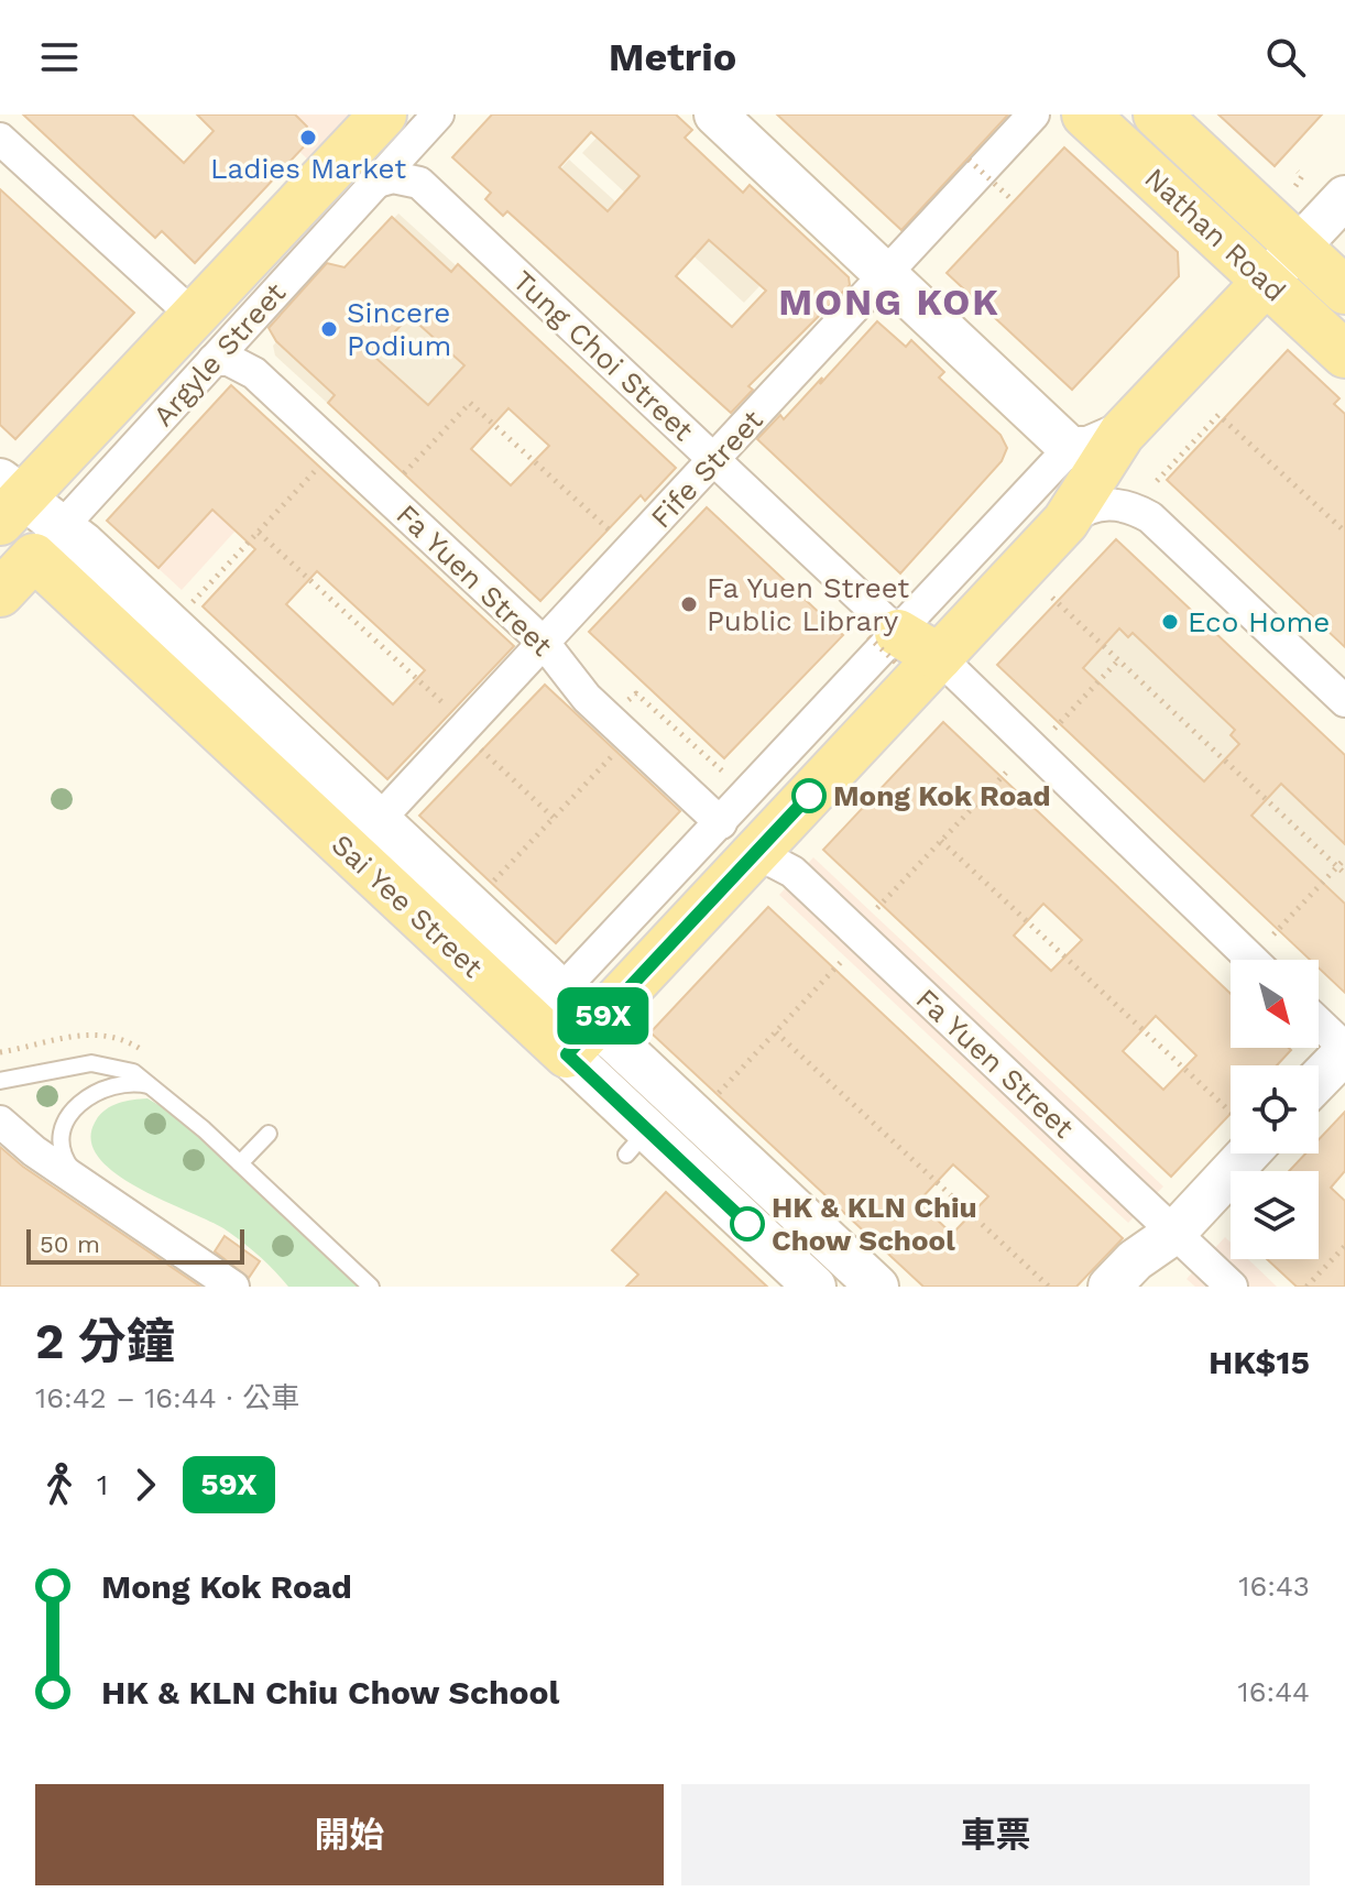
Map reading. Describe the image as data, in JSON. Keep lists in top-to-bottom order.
{
  "streets": {
    "main road": ["Nathan Road", "Argyle Street", "Sai Yee Street"],
    "street": ["Tung Choi Street", "Fife Street", "Fa Yuen Street"]
  },
  "crossings": [
    ["Argyle Street", "Tung Choi Street"],
    ["Argyle Street", "Fa Yuen Street"],
    ["Argyle Street", "Sai Yee Street"],
    ["Tung Choi Street", "Fife Street"],
    ["Fife Street", "Fa Yuen Street"],
    ["Fife Street", "Sai Yee Street"]
  ],
  "districts": ["MONG KOK"],
  "places": [
    "Ladies Market",
    "Sincere Podium",
    "Fa Yuen Street Public Library",
    "Eco Home",
    "Mong Kok Road",
    "HK & KLN Chiu Chow School"
  ],
  "lines": ["bus line 59X"],
  "scale_bar": "50 m",
  "north": "bottom right",
  "page": {
    "header": "Metrio",
    "on_map": "59X",
    "scale": "50 m",
    "heading": ["2 分鐘", "16:42 – 16:44 · 公車", "HK$15"],
    "legs": ["1", "59X"],
    "list": [
      {
        "name": "Mong Kok Road",
        "value": "16:43"
      },
      {
        "name": "HK & KLN Chiu Chow School",
        "value": "16:44"
      }
    ],
    "buttons": ["開始", "車票"]
  }
}
